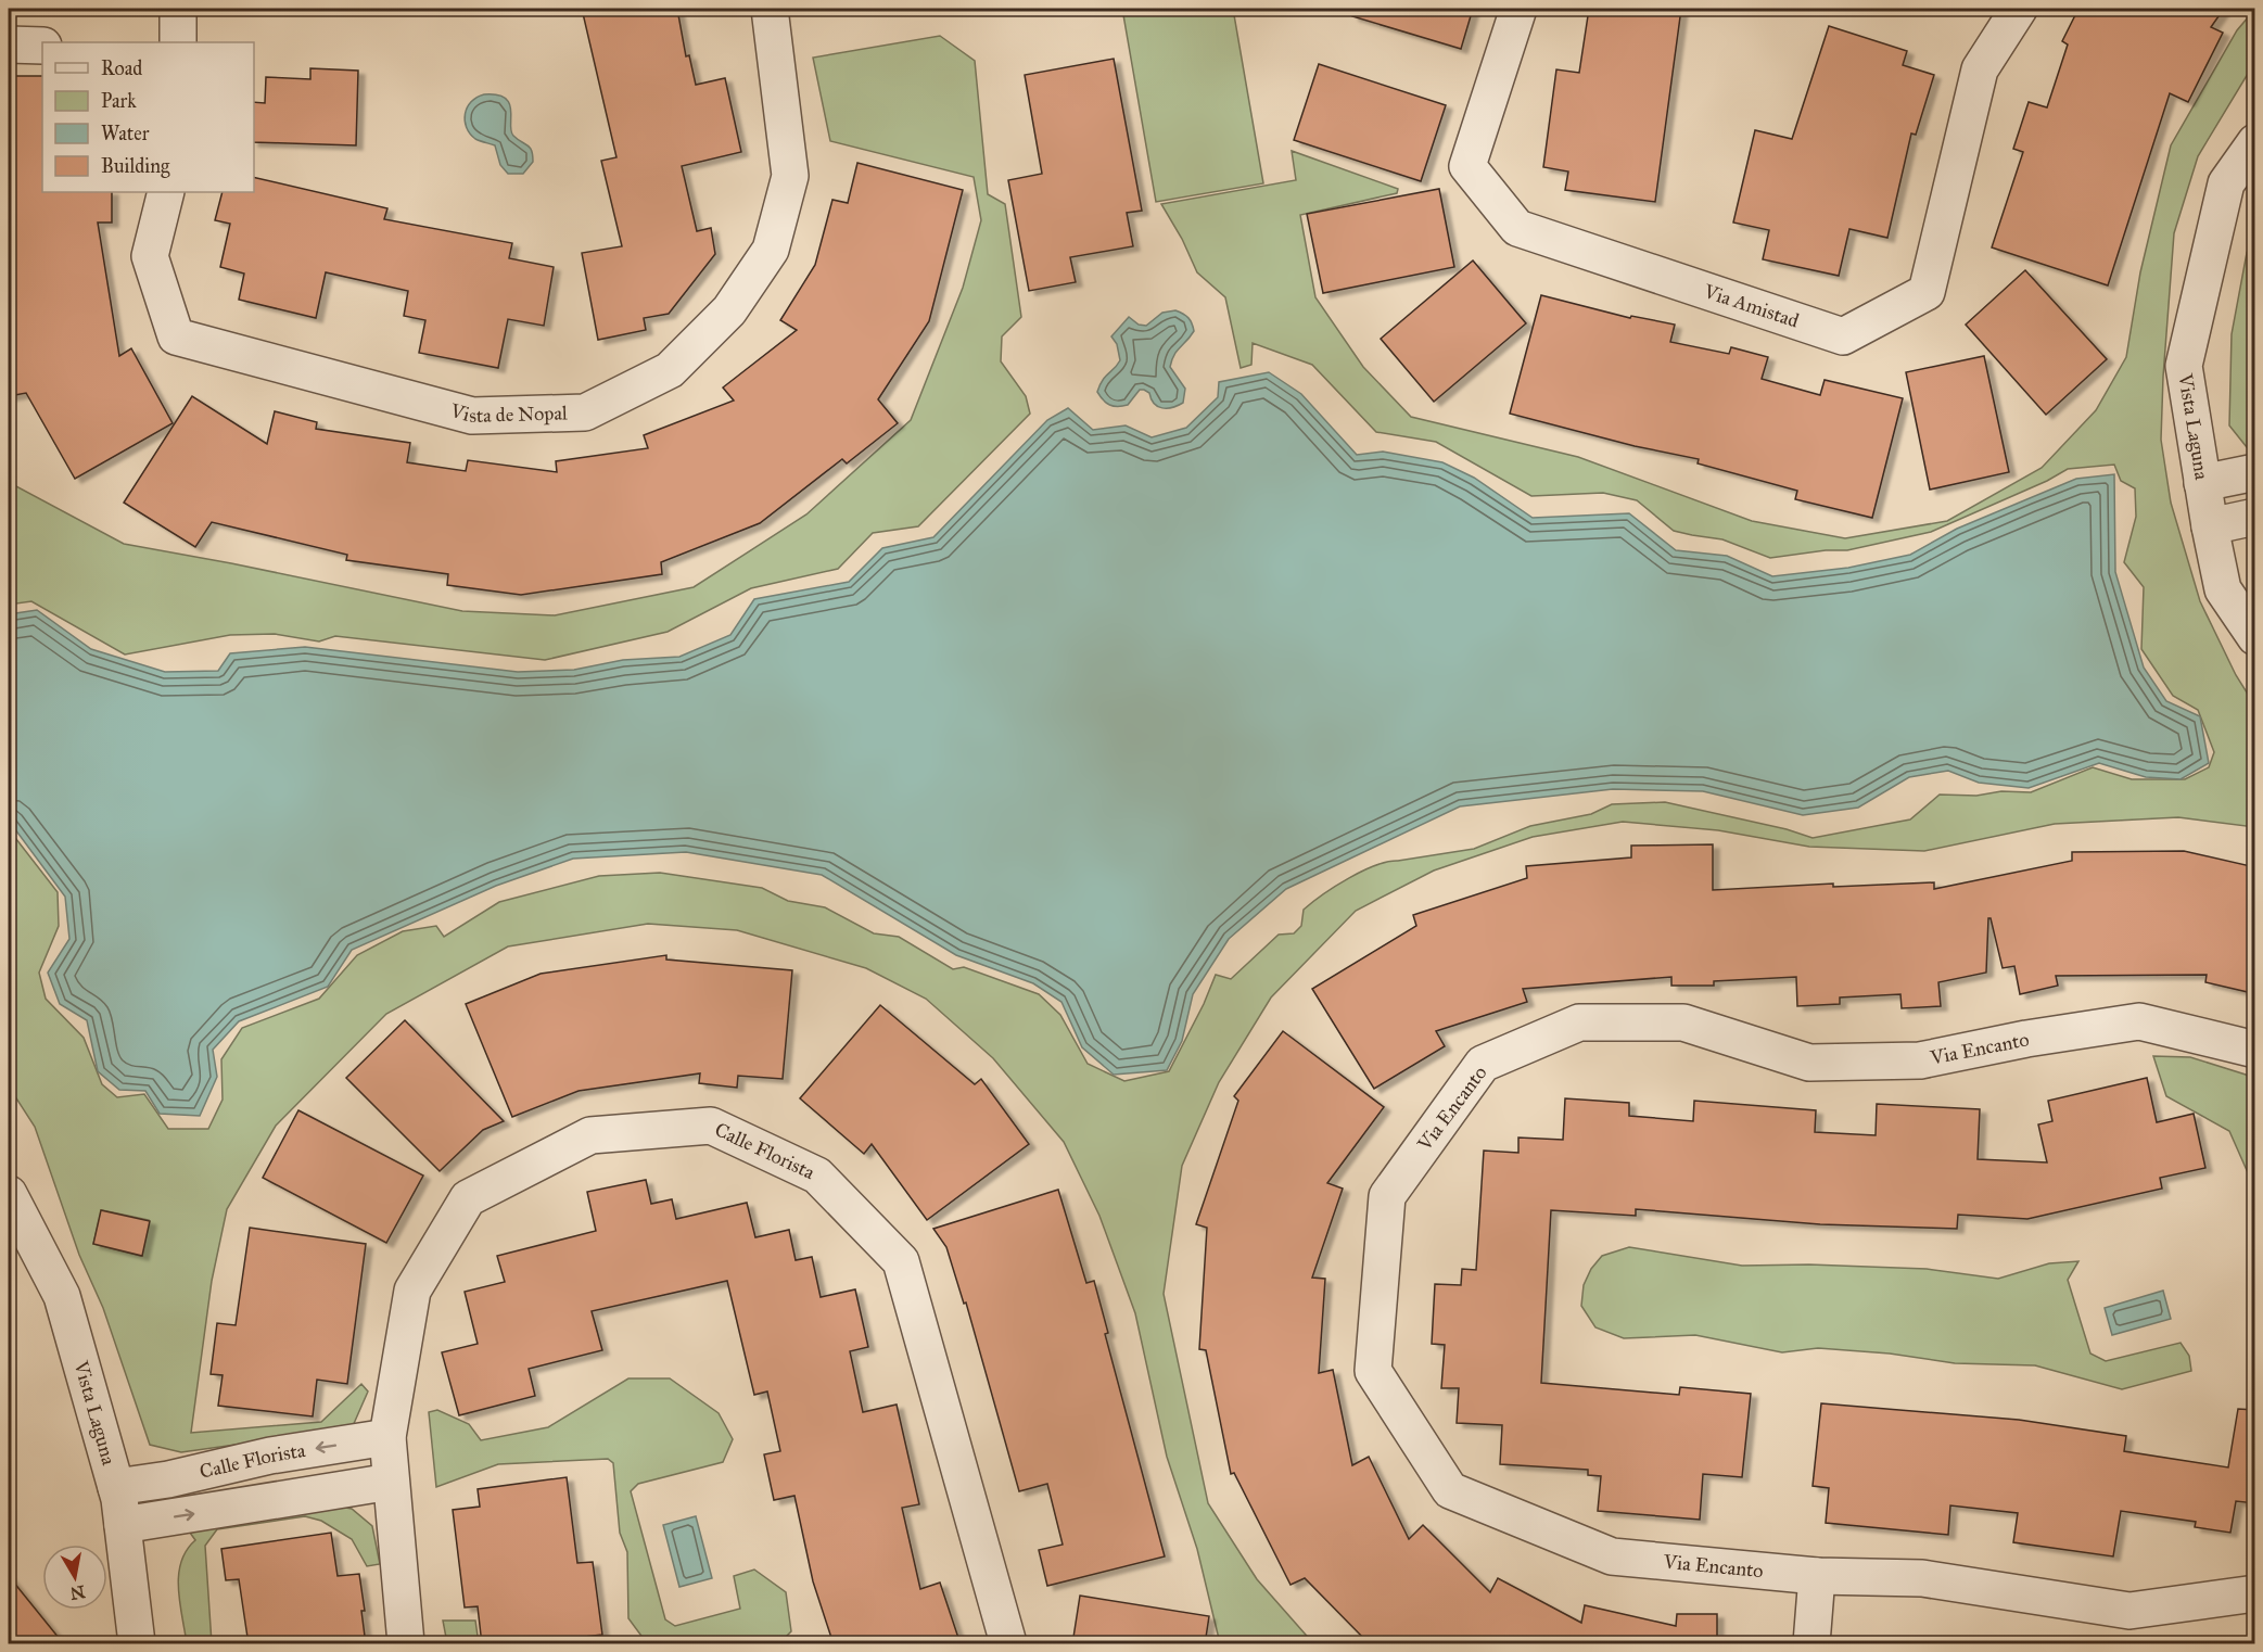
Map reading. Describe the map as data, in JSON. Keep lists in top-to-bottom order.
{
  "streets": {
    "street": [
      "Via Amistad",
      "Vista de Nopal",
      "Vista Laguna",
      "Via Encanto",
      "Calle Florista"
    ]
  },
  "crossings": [
    ["Vista Laguna", "Calle Florista"]
  ],
  "legend": [
    "Road",
    "Park",
    "Water",
    "Building"
  ],
  "north": "bottom"
}
